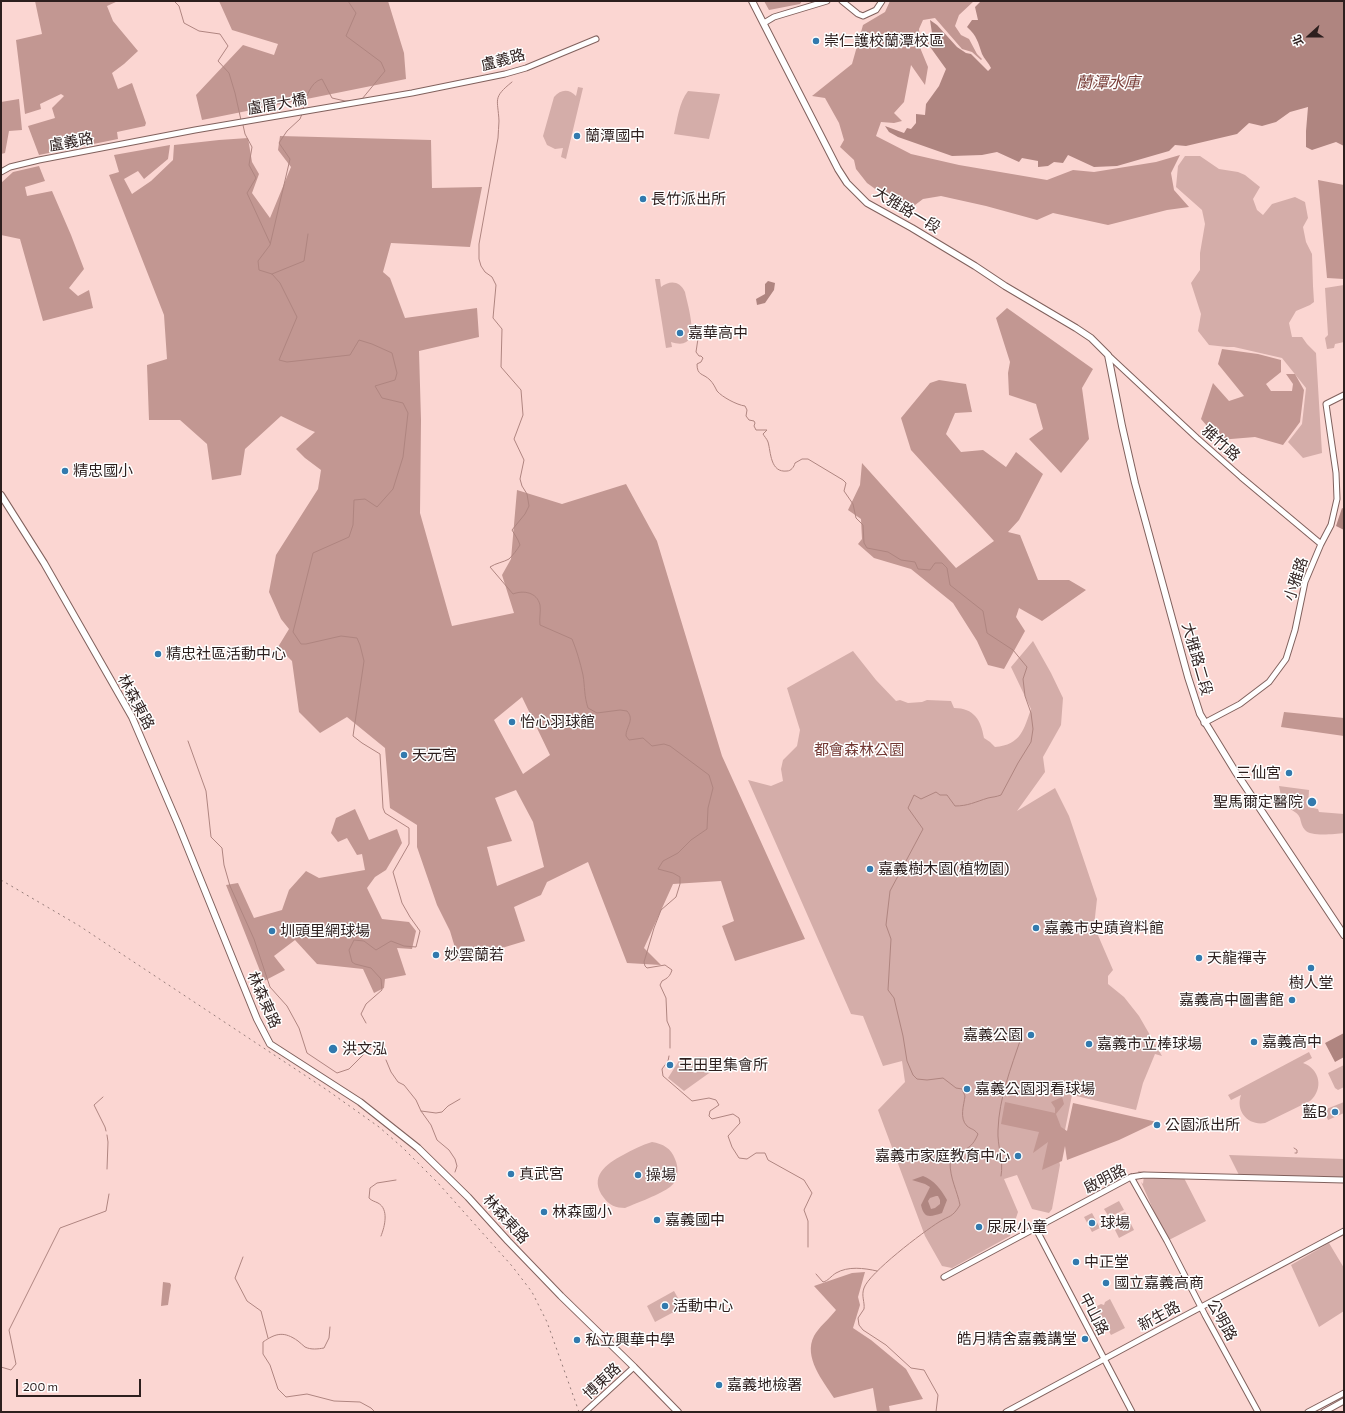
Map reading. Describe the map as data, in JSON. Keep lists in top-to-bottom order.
{
  "streets": {
    "main road": ["大雅路一段", "大雅路二段", "林森東路"],
    "street": [
      "盧義路",
      "盧厝大橋",
      "雅竹路",
      "小雅路",
      "啟明路",
      "中山路",
      "新生路",
      "公明路",
      "博東路"
    ]
  },
  "crossings": [
    ["盧義路", "盧厝大橋"],
    ["大雅路一段", "雅竹路"],
    ["大雅路一段", "大雅路二段"],
    ["雅竹路", "小雅路"],
    ["雅竹路", "大雅路二段"],
    ["小雅路", "大雅路二段"],
    ["林森東路", "博東路"],
    ["啟明路", "中山路"],
    ["啟明路", "公明路"],
    ["中山路", "新生路"],
    ["新生路", "公明路"]
  ],
  "water": ["蘭潭水庫"],
  "parks": ["都會森林公園"],
  "places": [
    "崇仁護校蘭潭校區",
    "蘭潭國中",
    "長竹派出所",
    "嘉華高中",
    "精忠國小",
    "精忠社區活動中心",
    "怡心羽球館",
    "天元宮",
    "三仙宮",
    "聖馬爾定醫院",
    "嘉義樹木園(植物園)",
    "嘉義市史蹟資料館",
    "圳頭里網球場",
    "妙雲蘭若",
    "天龍禪寺",
    "樹人堂",
    "嘉義高中圖書館",
    "嘉義公園",
    "嘉義高中",
    "嘉義市立棒球場",
    "洪文泓",
    "王田里集會所",
    "嘉義公園羽看球場",
    "藍B",
    "公園派出所",
    "嘉義市家庭教育中心",
    "真武宮",
    "操場",
    "林森國小",
    "嘉義國中",
    "球場",
    "尿尿小童",
    "中正堂",
    "國立嘉義高商",
    "活動中心",
    "皓月精舍嘉義講堂",
    "私立興華中學",
    "嘉義地檢署"
  ],
  "scale_bar": "200 m",
  "north": "left"
}
